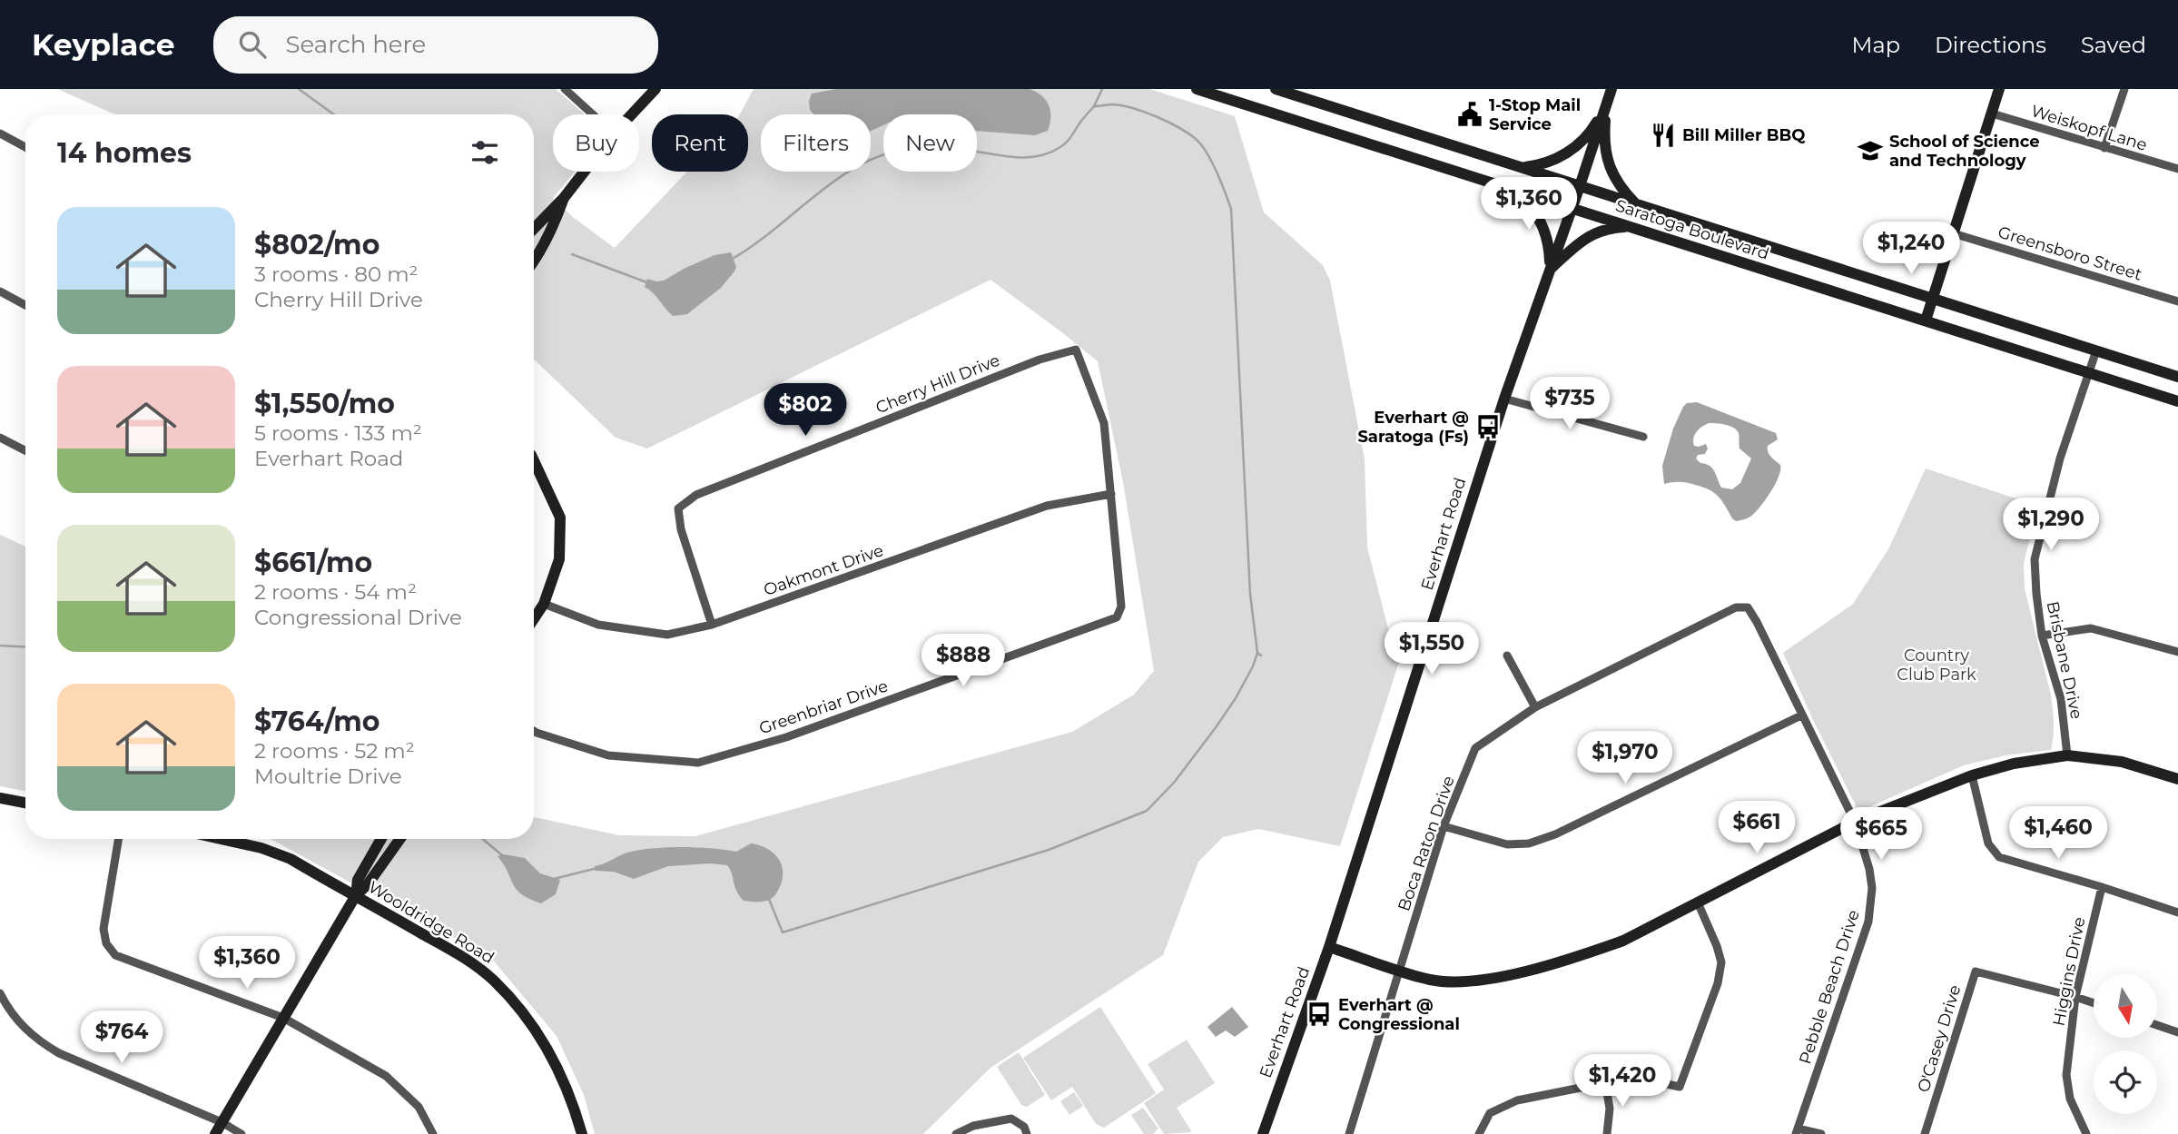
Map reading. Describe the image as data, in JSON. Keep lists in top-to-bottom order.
{
  "streets": {
    "main road": ["Saratoga Boulevard", "Everhart Road", "Wooldridge Road"],
    "street": [
      "Weiskopf Lane",
      "Greensboro Street",
      "Cherry Hill Drive",
      "Oakmont Drive",
      "Brisbane Drive",
      "Greenbriar Drive",
      "Boca Raton Drive",
      "Higgins Drive",
      "Pebble Beach Drive",
      "O'Casey Drive"
    ]
  },
  "crossings": [
    ["Saratoga Boulevard", "Everhart Road"],
    ["Saratoga Boulevard", "Brisbane Drive"],
    ["Cherry Hill Drive", "Oakmont Drive"],
    ["Cherry Hill Drive", "Greenbriar Drive"],
    ["Oakmont Drive", "Greenbriar Drive"],
    ["Boca Raton Drive", "Pebble Beach Drive"],
    ["Higgins Drive", "O'Casey Drive"]
  ],
  "parks": ["Country Club Park"],
  "places": {
    "public building": ["1-Stop Mail Service"],
    "restaurant": ["Bill Miller BBQ"],
    "school or university": ["School of Science and Technology"],
    "bus stop": ["Everhart @ Saratoga (Fs)", "Everhart @ Congressional"]
  },
  "north": "bottom",
  "page": {
    "header": "Keyplace",
    "search": "Search here",
    "nav": ["Map", "Directions", "Saved"],
    "chip": [
      "Buy",
      "Rent",
      "Filters",
      "New"
    ],
    "heading": "14 homes",
    "price": [
      "$1,360",
      "$1,240",
      "$735",
      "$802",
      "$1,290",
      "$1,550",
      "$888",
      "$1,970",
      "$661",
      "$1,460",
      "$665",
      "$1,360",
      "$764",
      "$1,420"
    ],
    "list": [
      {
        "name": "$802/mo",
        "note": "3 rooms · 80 m² · Cherry Hill Drive"
      },
      {
        "name": "$1,550/mo",
        "note": "5 rooms · 133 m² · Everhart Road"
      },
      {
        "name": "$661/mo",
        "note": "2 rooms · 54 m² · Congressional Drive"
      },
      {
        "name": "$764/mo",
        "note": "2 rooms · 52 m² · Moultrie Drive"
      }
    ]
  }
}
